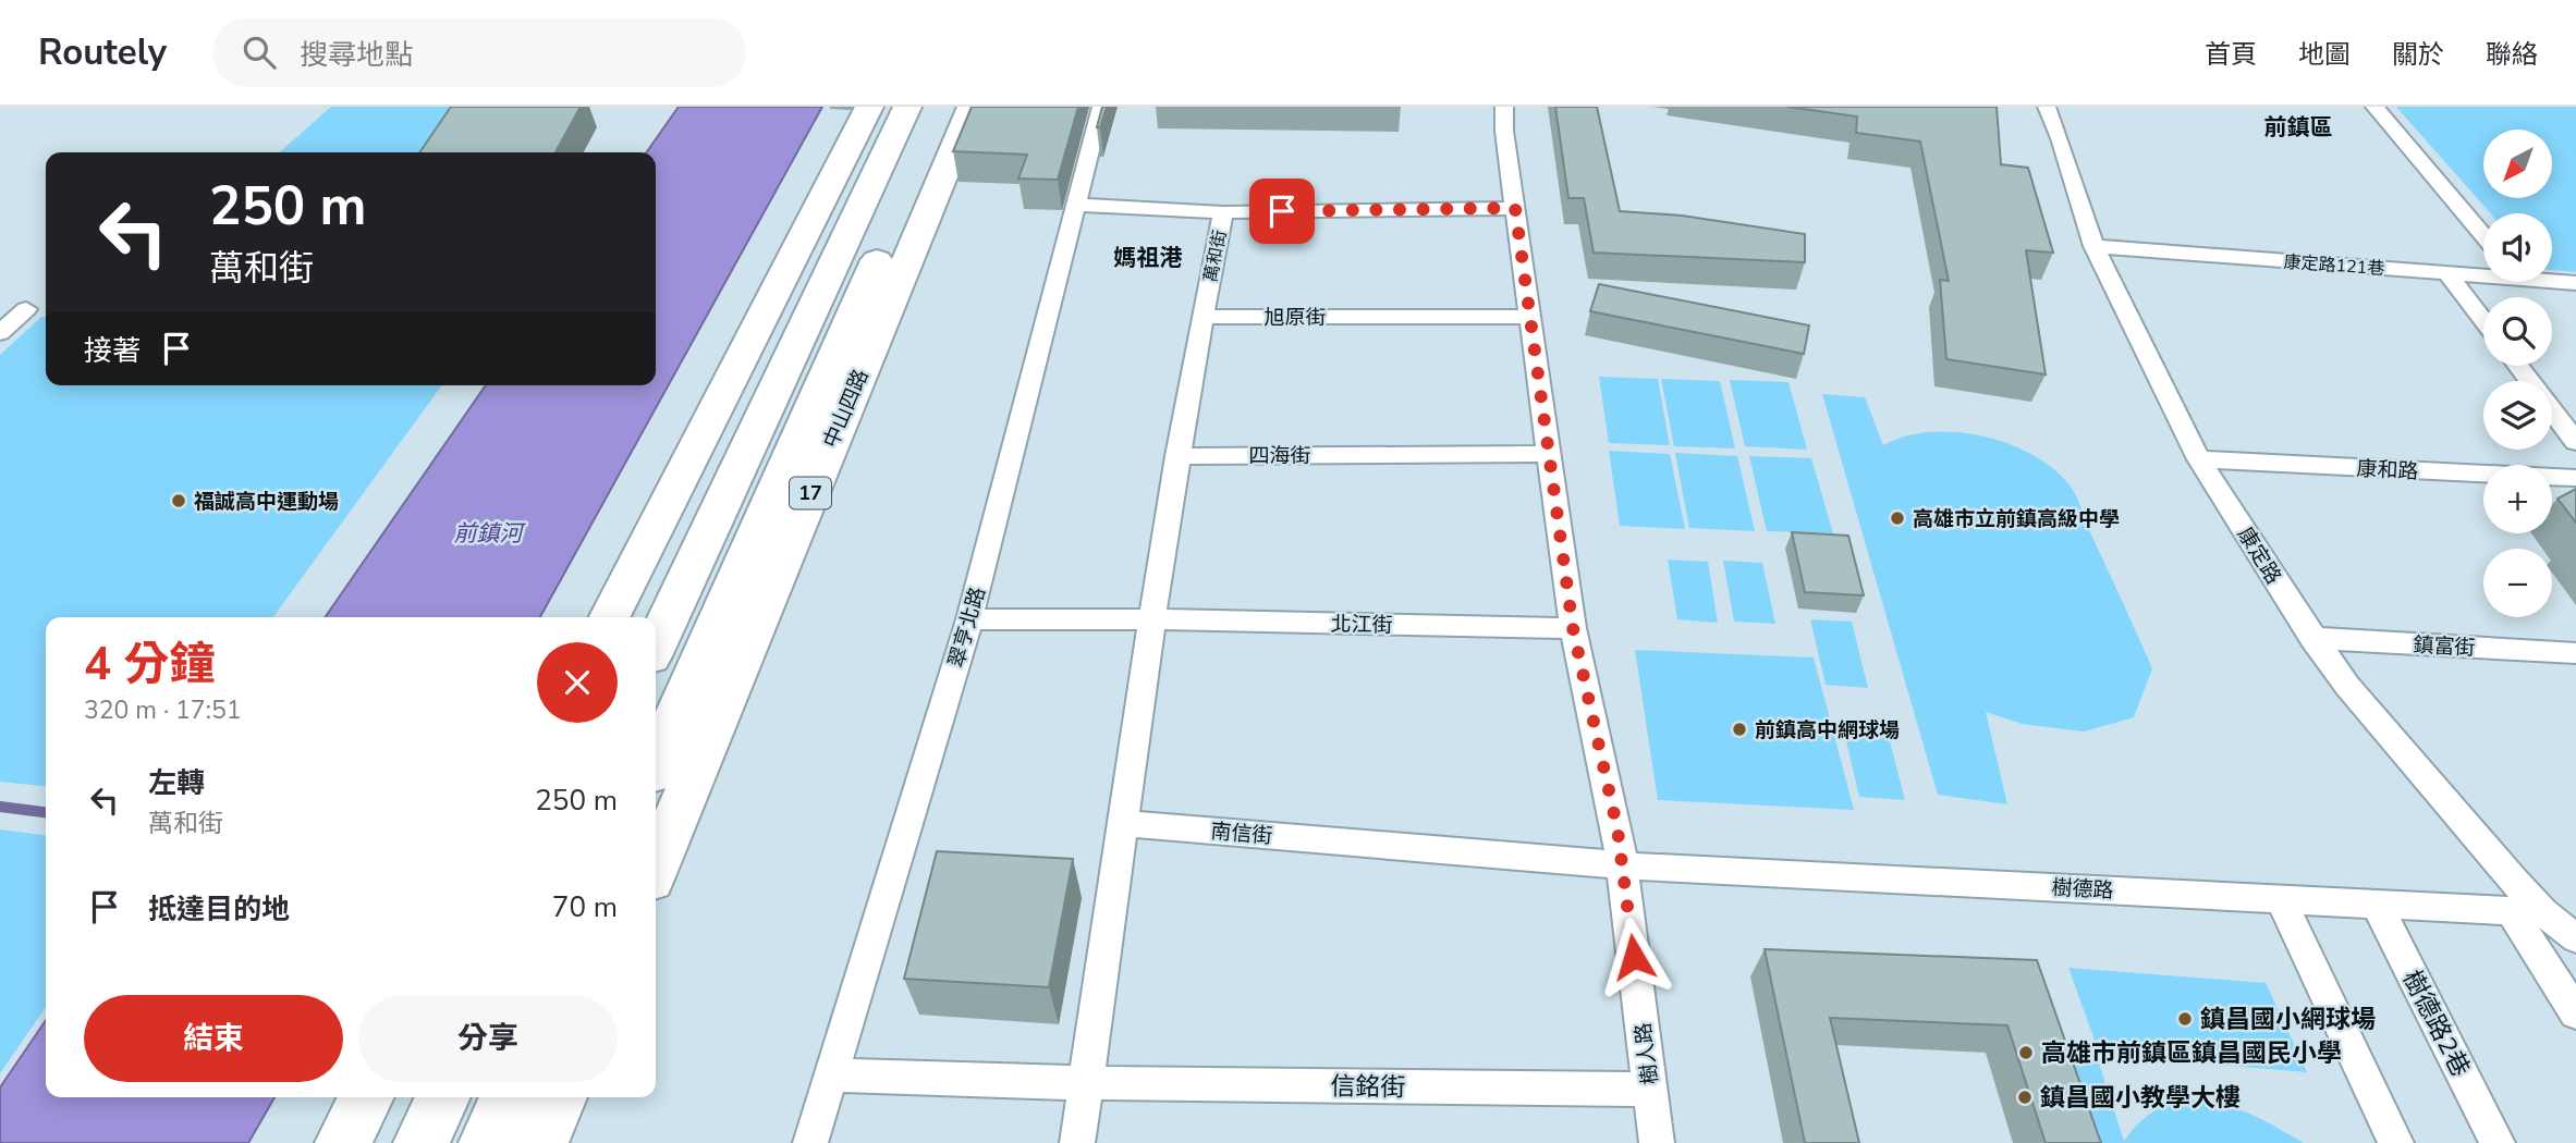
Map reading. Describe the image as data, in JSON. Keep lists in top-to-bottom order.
{
  "streets": {
    "main road": ["中山四路", "17"],
    "street": [
      "萬和街",
      "康定路121巷",
      "旭原街",
      "四海街",
      "康和路",
      "康定路",
      "北江街",
      "翠亨北路",
      "鎮富街",
      "南信街",
      "樹德路",
      "樹德路2巷",
      "樹人路",
      "信銘街"
    ]
  },
  "crossings": [
    ["萬和街", "旭原街"],
    ["萬和街", "樹人路"],
    ["康定路121巷", "康定路"],
    ["旭原街", "樹人路"],
    ["四海街", "樹人路"],
    ["康和路", "康定路"],
    ["康定路", "鎮富街"],
    ["康定路", "樹德路"],
    ["北江街", "翠亨北路"],
    ["北江街", "樹人路"],
    ["翠亨北路", "信銘街"],
    ["南信街", "樹德路"],
    ["南信街", "樹人路"],
    ["樹德路", "樹德路2巷"],
    ["樹德路", "樹人路"],
    ["樹人路", "信銘街"]
  ],
  "districts": ["前鎮區", "媽祖港"],
  "water": ["前鎮河"],
  "places": [
    "福誠高中運動場",
    "高雄市立前鎮高級中學",
    "前鎮高中網球場",
    "鎮昌國小網球場",
    "高雄市前鎮區鎮昌國民小學",
    "鎮昌國小教學大樓"
  ],
  "north": "bottom left",
  "page": {
    "header": "Routely",
    "search": "搜尋地點",
    "nav": [
      "首頁",
      "地圖",
      "關於",
      "聯絡"
    ],
    "map_buttons": ["+", "−"],
    "turn": ["250 m", "萬和街"],
    "then": "接著",
    "heading": ["4 分鐘", "320 m · 17:51"],
    "list": [
      {
        "name": "左轉",
        "note": "萬和街",
        "value": "250 m"
      },
      {
        "name": "抵達目的地",
        "value": "70 m"
      }
    ],
    "buttons": ["結束", "分享"]
  }
}
